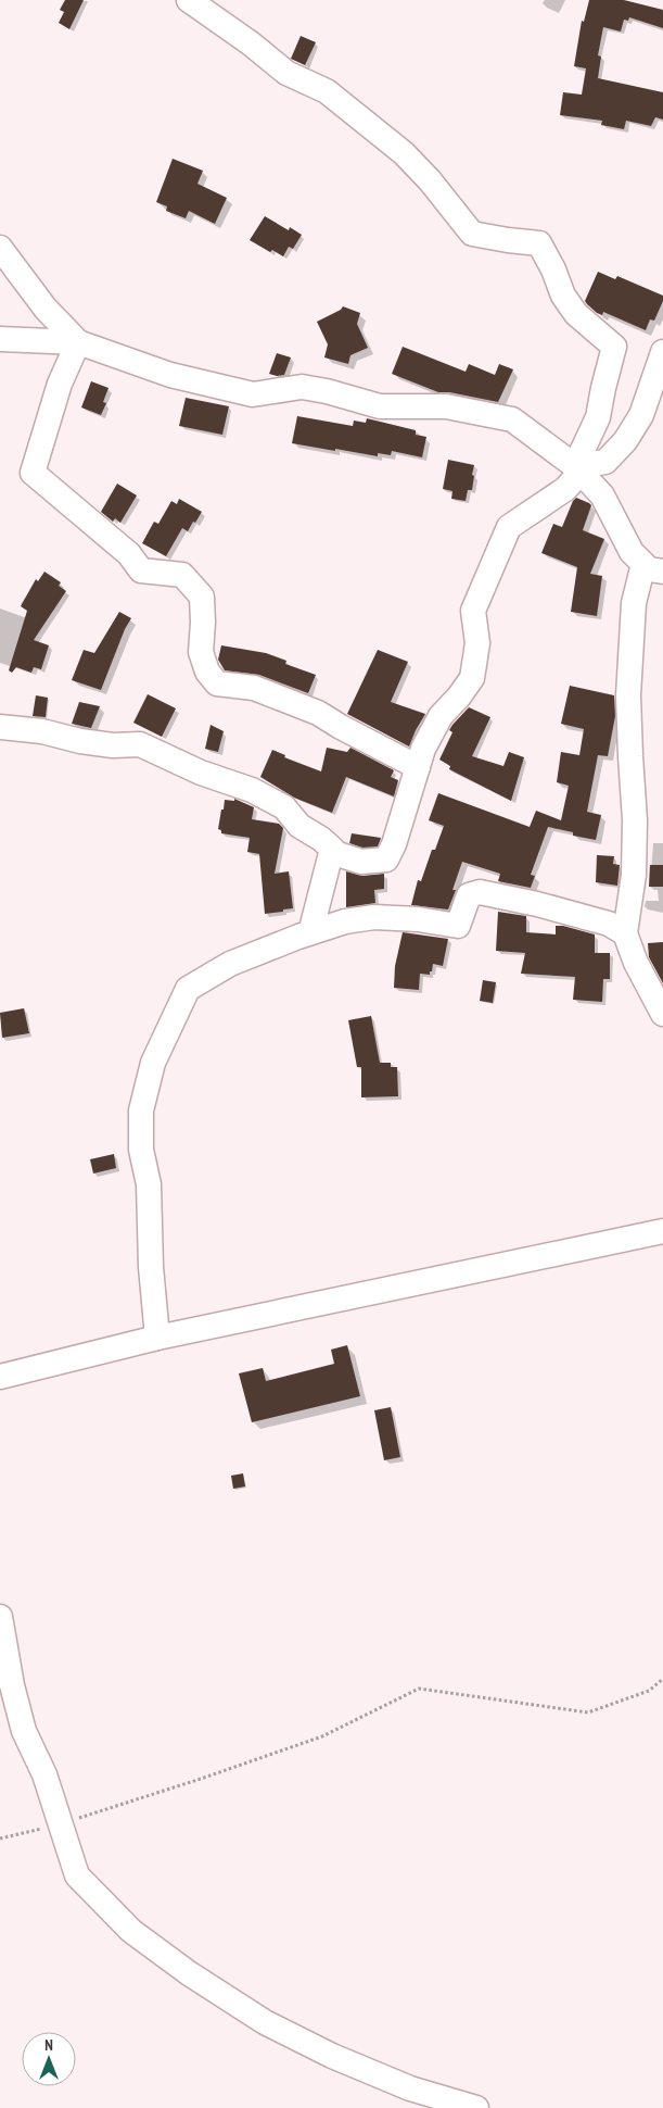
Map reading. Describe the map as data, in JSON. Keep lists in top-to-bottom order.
{
  "north": "top"
}
